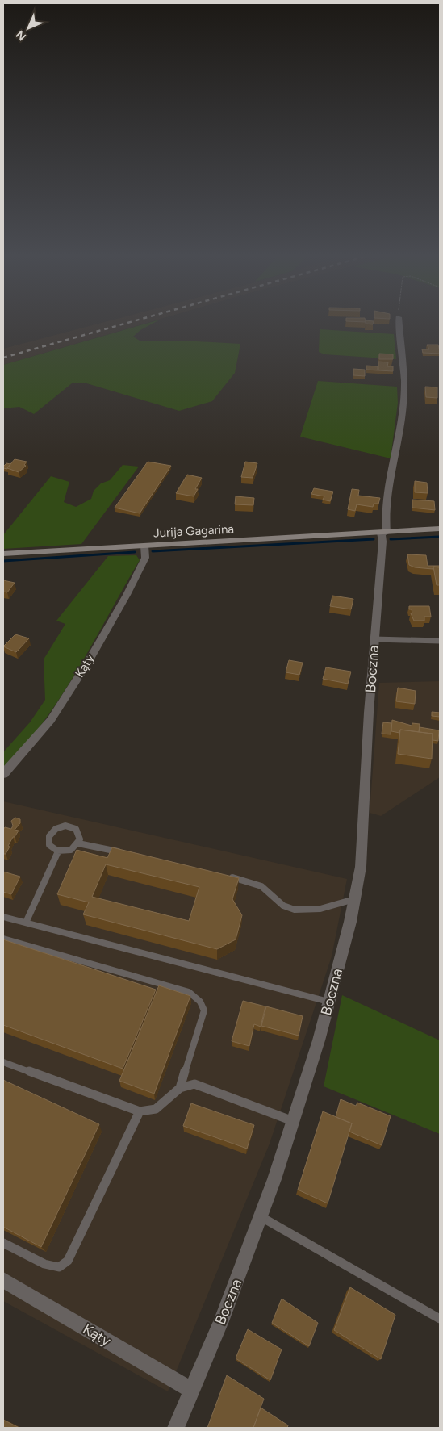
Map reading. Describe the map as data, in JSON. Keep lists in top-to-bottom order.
{
  "streets": {
    "street": ["Jurija Gagarina", "Kąty", "Boczna"]
  },
  "crossings": [
    ["Jurija Gagarina", "Kąty"],
    ["Jurija Gagarina", "Boczna"],
    ["Kąty", "Boczna"]
  ],
  "north": "bottom left"
}
